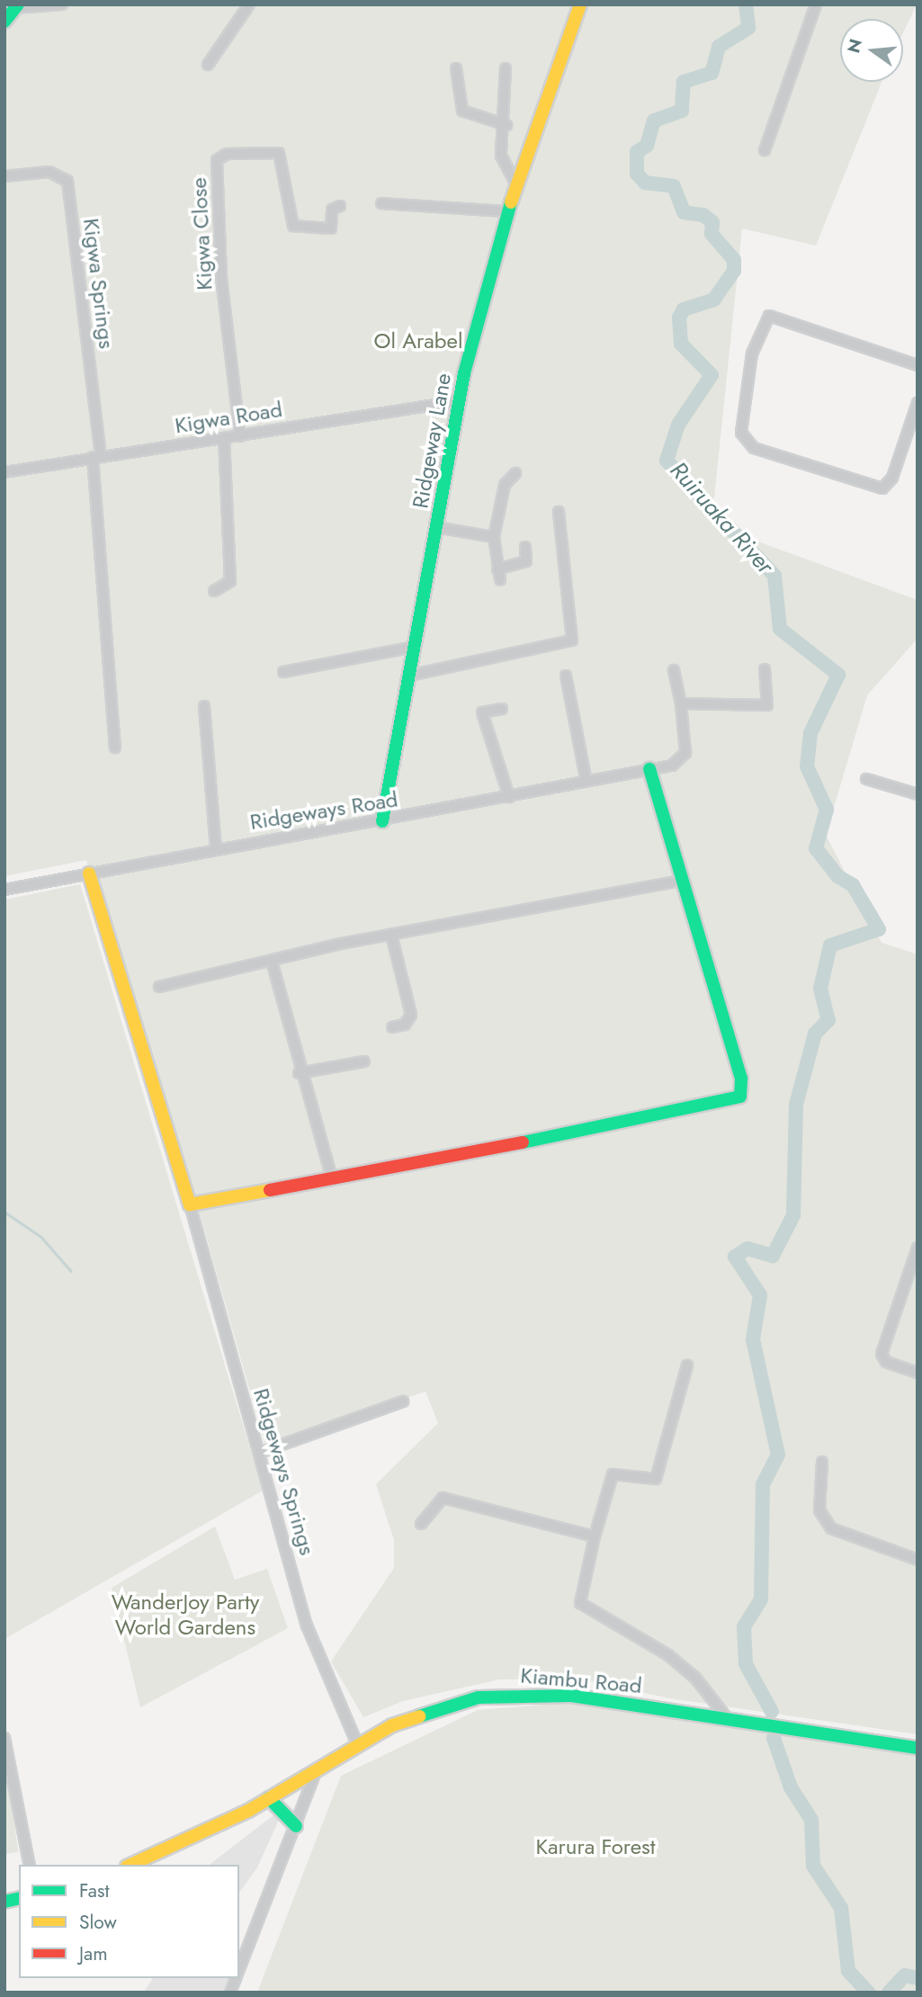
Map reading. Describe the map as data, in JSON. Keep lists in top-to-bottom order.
{
  "streets": {
    "main road": ["Ridgeway Lane", "Kiambu Road"],
    "street": [
      "Kigwa Close",
      "Kigwa Springs",
      "Kigwa Road",
      "Ridgeways Road",
      "Ridgeways Springs"
    ]
  },
  "crossings": [
    ["Kigwa Close", "Kigwa Road"],
    ["Kigwa Springs", "Kigwa Road"],
    ["Kigwa Road", "Ridgeway Lane"],
    ["Ridgeway Lane", "Ridgeways Road"],
    ["Ridgeways Springs", "Kiambu Road"]
  ],
  "water": ["Ruiruaka River"],
  "parks": ["Ol Arabel", "WanderJoy Party World Gardens", "Karura Forest"],
  "legend": ["Fast", "Slow", "Jam"],
  "north": "left"
}
